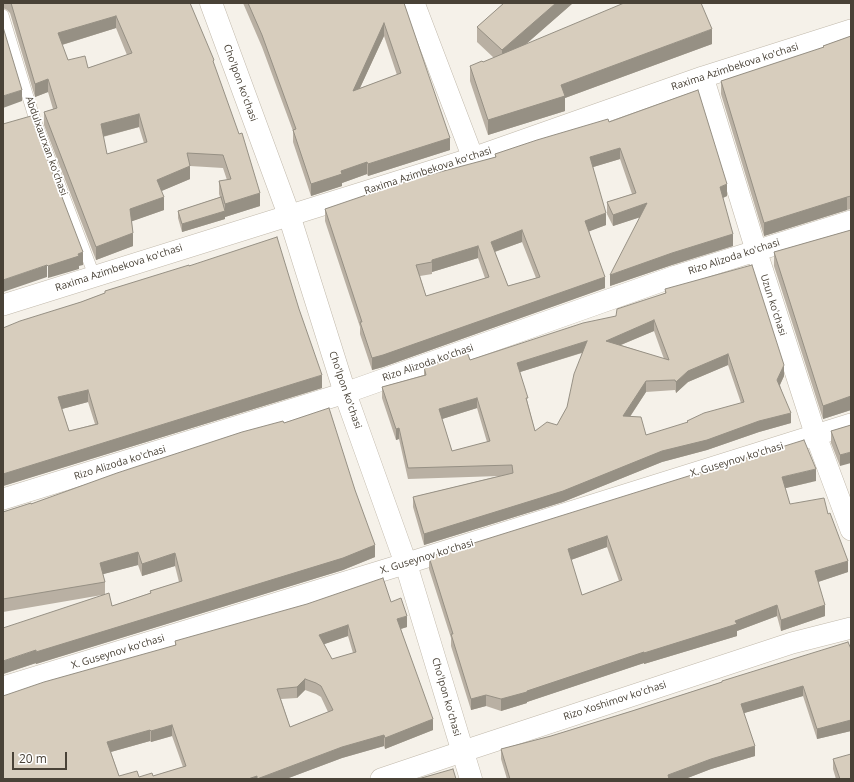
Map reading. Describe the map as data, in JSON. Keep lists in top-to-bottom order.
{
  "streets": {
    "street": [
      "Raxima Azimbekova ko'chasi",
      "Cho'lpon ko'chasi",
      "Rizo Alizoda ko'chasi",
      "Uzun ko'chasi",
      "X. Guseynov ko'chasi",
      "Rizo Xoshimov ko'chasi"
    ],
    "lane": ["Abdulxaurxan ko'chasi"]
  },
  "crossings": [
    ["Raxima Azimbekova ko'chasi", "Cho'lpon ko'chasi"],
    ["Raxima Azimbekova ko'chasi", "Abdulxaurxan ko'chasi"],
    ["Raxima Azimbekova ko'chasi", "Uzun ko'chasi"],
    ["Cho'lpon ko'chasi", "Rizo Alizoda ko'chasi"],
    ["Cho'lpon ko'chasi", "X. Guseynov ko'chasi"],
    ["Cho'lpon ko'chasi", "Rizo Xoshimov ko'chasi"],
    ["Rizo Alizoda ko'chasi", "Uzun ko'chasi"],
    ["Uzun ko'chasi", "X. Guseynov ko'chasi"]
  ],
  "scale_bar": "20 m"
}
